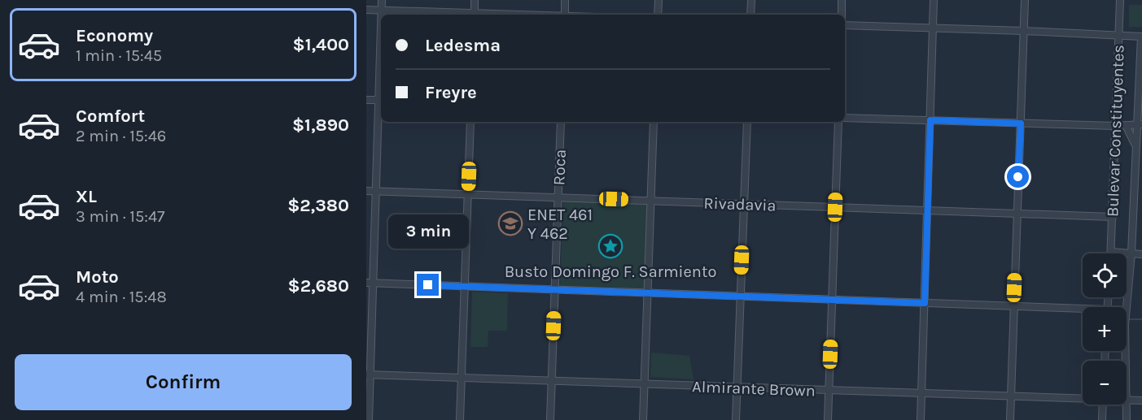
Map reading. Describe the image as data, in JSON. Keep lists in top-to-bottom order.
{
  "streets": {
    "street": [
      "Bulevar Constituyentes",
      "Roca",
      "Rivadavia",
      "Almirante Brown"
    ]
  },
  "crossings": [
    ["Bulevar Constituyentes", "Rivadavia"],
    ["Roca", "Rivadavia"],
    ["Roca", "Almirante Brown"]
  ],
  "places": {
    "school or university": ["ENET 461 Y 462"],
    "place": ["Busto Domingo F. Sarmiento"]
  },
  "page": {
    "list": [
      {
        "name": "Economy",
        "note": "1 min · 15:45",
        "value": "$1,400"
      },
      {
        "name": "Comfort",
        "note": "2 min · 15:46",
        "value": "$1,890"
      },
      {
        "name": "XL",
        "note": "3 min · 15:47",
        "value": "$2,380"
      },
      {
        "name": "Moto",
        "note": "4 min · 15:48",
        "value": "$2,680"
      }
    ],
    "banner": ["Ledesma", "Freyre"],
    "bubble": "3 min",
    "map_buttons": ["+", "−"],
    "buttons": "Confirm"
  }
}
